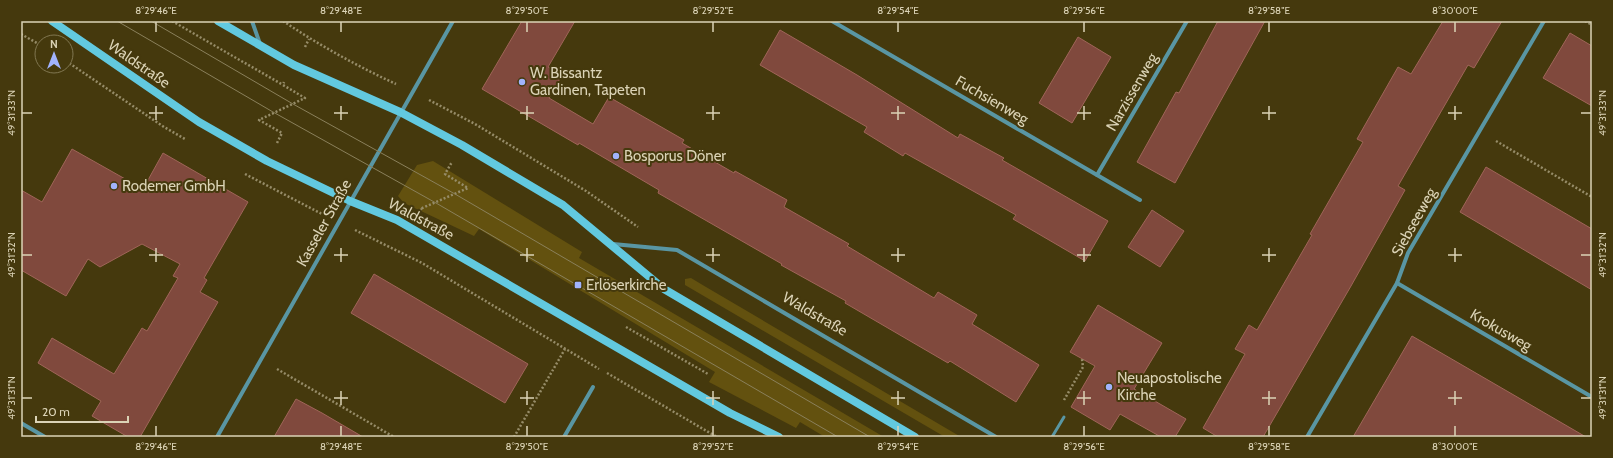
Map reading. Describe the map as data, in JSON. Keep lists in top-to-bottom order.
{
  "streets": {
    "main road": ["Waldstraße"],
    "street": [
      "Narzissenweg",
      "Fuchsienweg",
      "Siebseeweg",
      "Kasseler Straße",
      "Krokusweg"
    ]
  },
  "crossings": [
    ["Waldstraße", "Kasseler Straße"],
    ["Narzissenweg", "Fuchsienweg"],
    ["Siebseeweg", "Krokusweg"]
  ],
  "places": {
    "other": [
      "W. Bissantz Gardinen, Tapeten",
      "Bosporus Döner",
      "Rodemer GmbH",
      "Neuapostolische Kirche"
    ],
    "transit": ["Erlöserkirche"]
  },
  "scale_bar": "20 m",
  "north": "top",
  "coordinates": [
    "8°29'46\"E",
    "8°29'48\"E",
    "8°29'50\"E",
    "8°29'52\"E",
    "8°29'54\"E",
    "8°29'56\"E",
    "8°29'58\"E",
    "8°30'00\"E",
    "49°31'33\"N",
    "49°31'32\"N",
    "49°31'31\"N"
  ]
}
